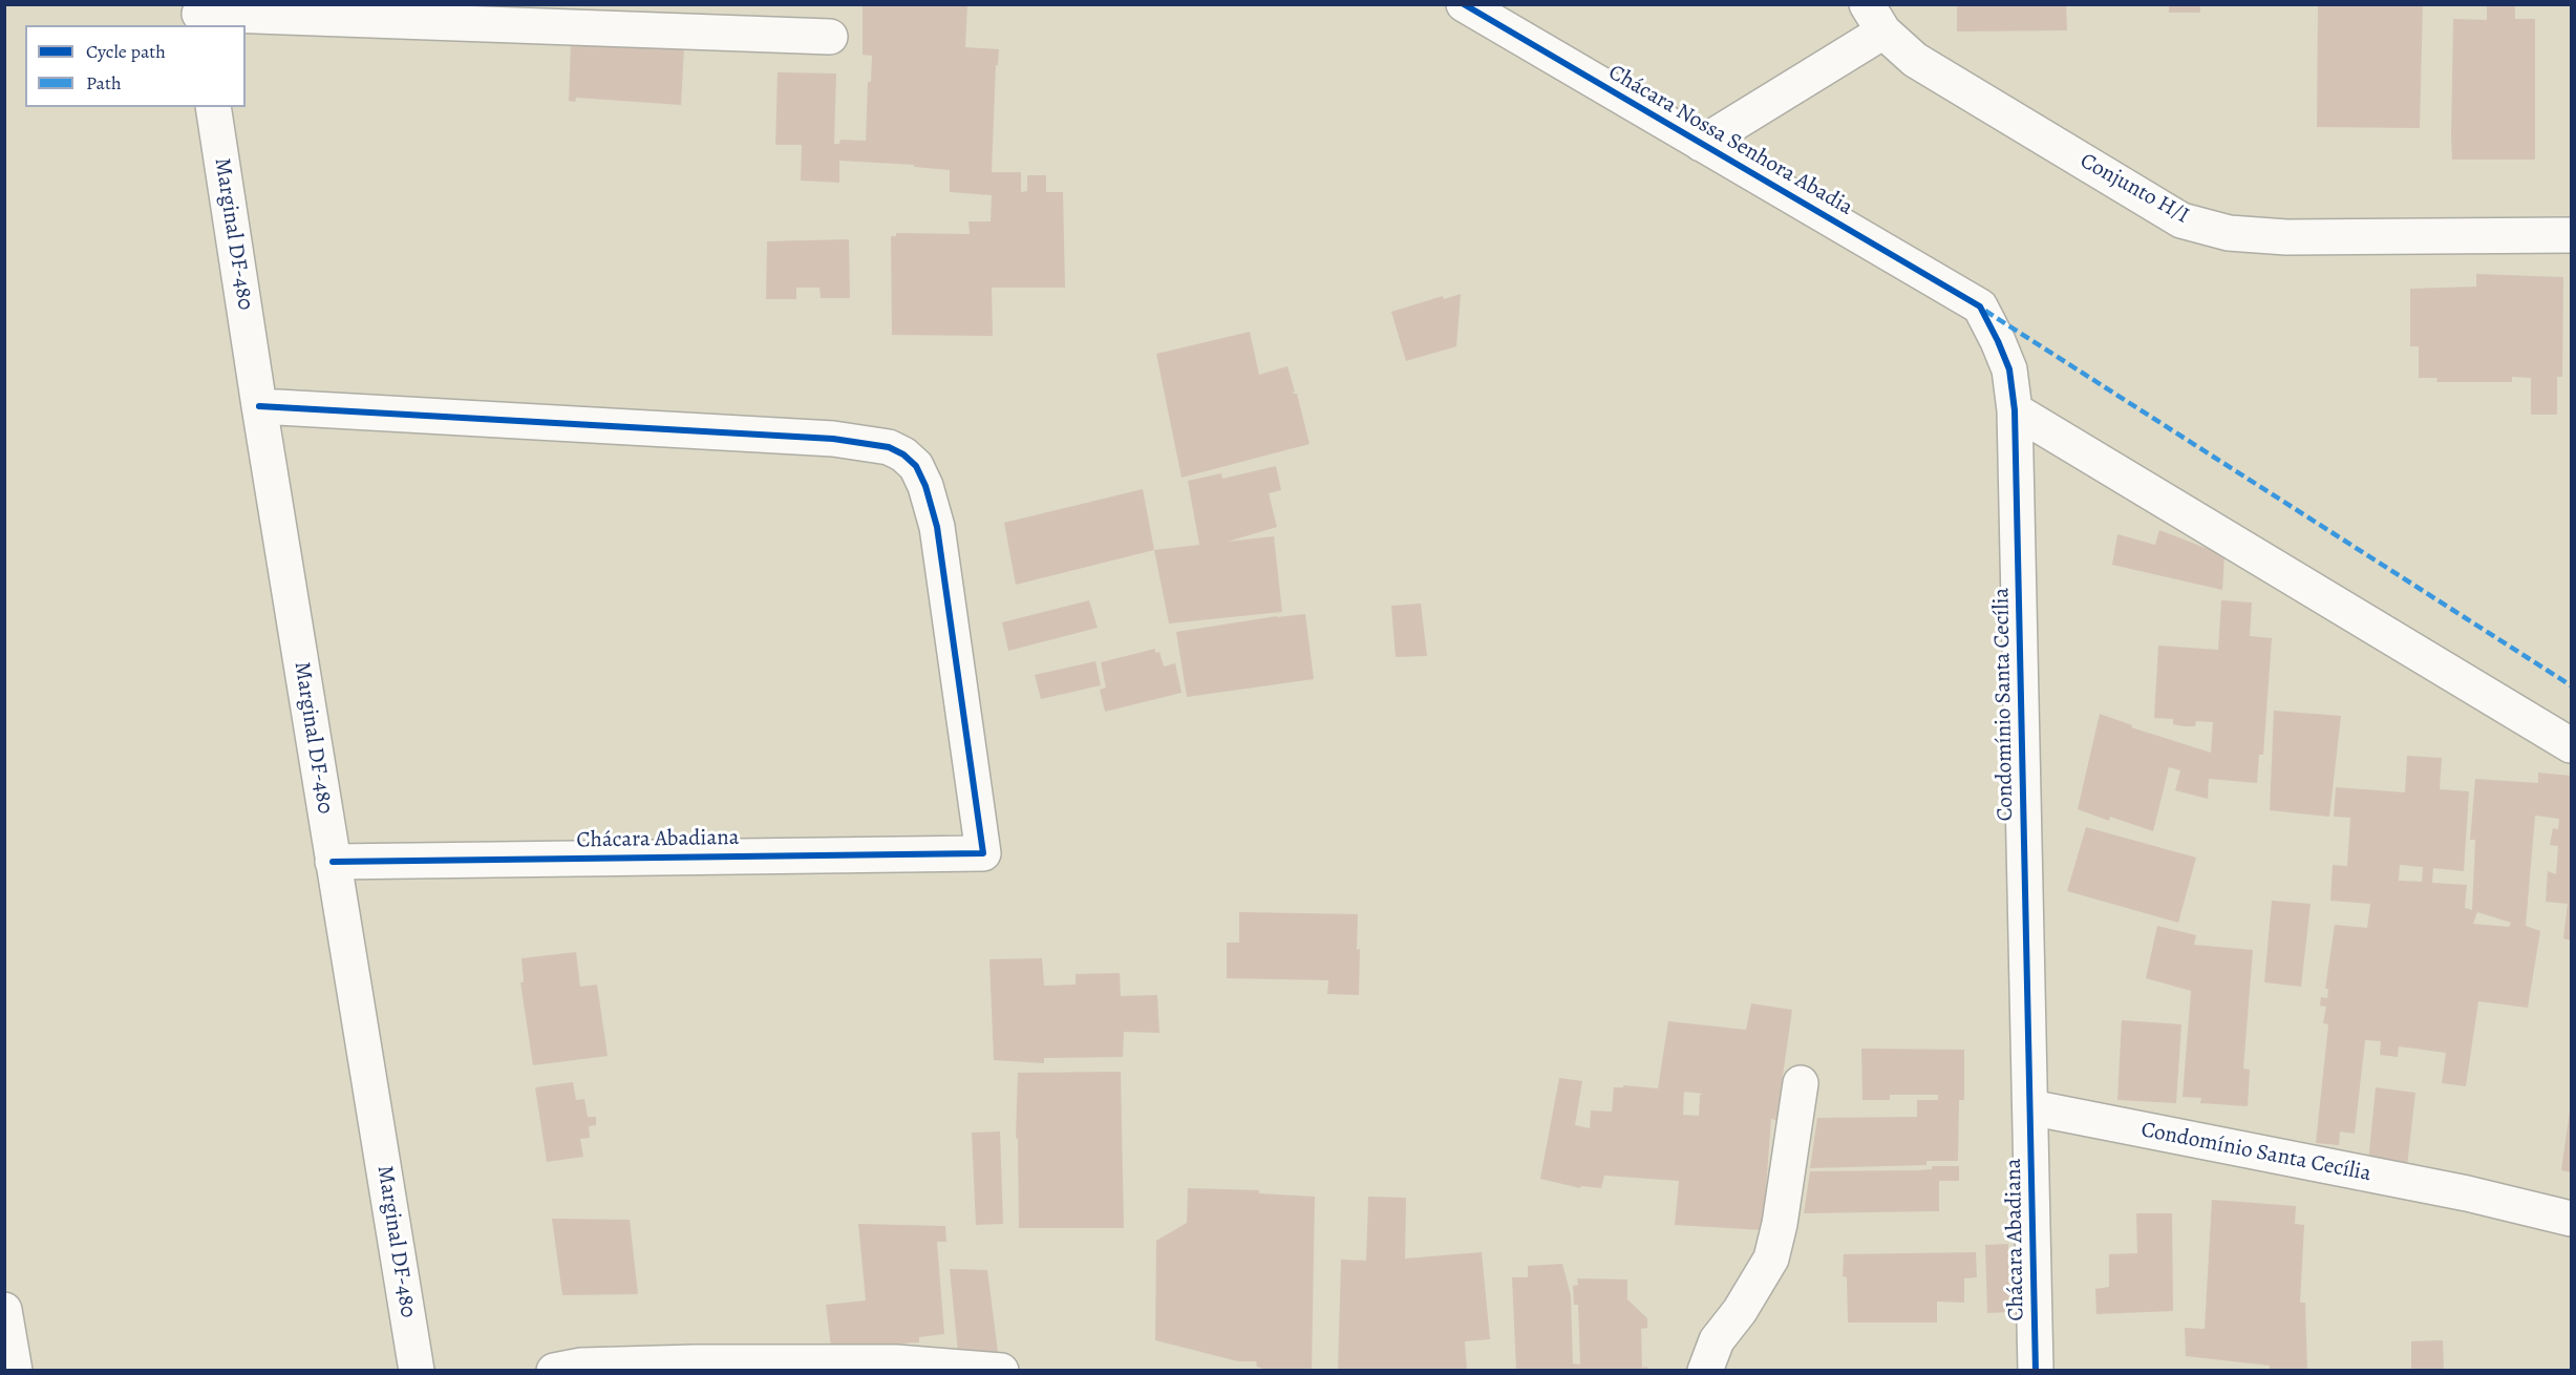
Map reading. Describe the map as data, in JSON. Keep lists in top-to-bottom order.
{
  "streets": {
    "street": [
      "Chácara Nossa Senhora Abadia",
      "Conjunto H/I",
      "Marginal DF-480",
      "Condomínio Santa Cecília",
      "Chácara Abadiana"
    ]
  },
  "crossings": [
    ["Chácara Nossa Senhora Abadia", "Condomínio Santa Cecília"],
    ["Marginal DF-480", "Chácara Abadiana"],
    ["Condomínio Santa Cecília", "Chácara Abadiana"]
  ],
  "legend": ["Cycle path", "Path"]
}
